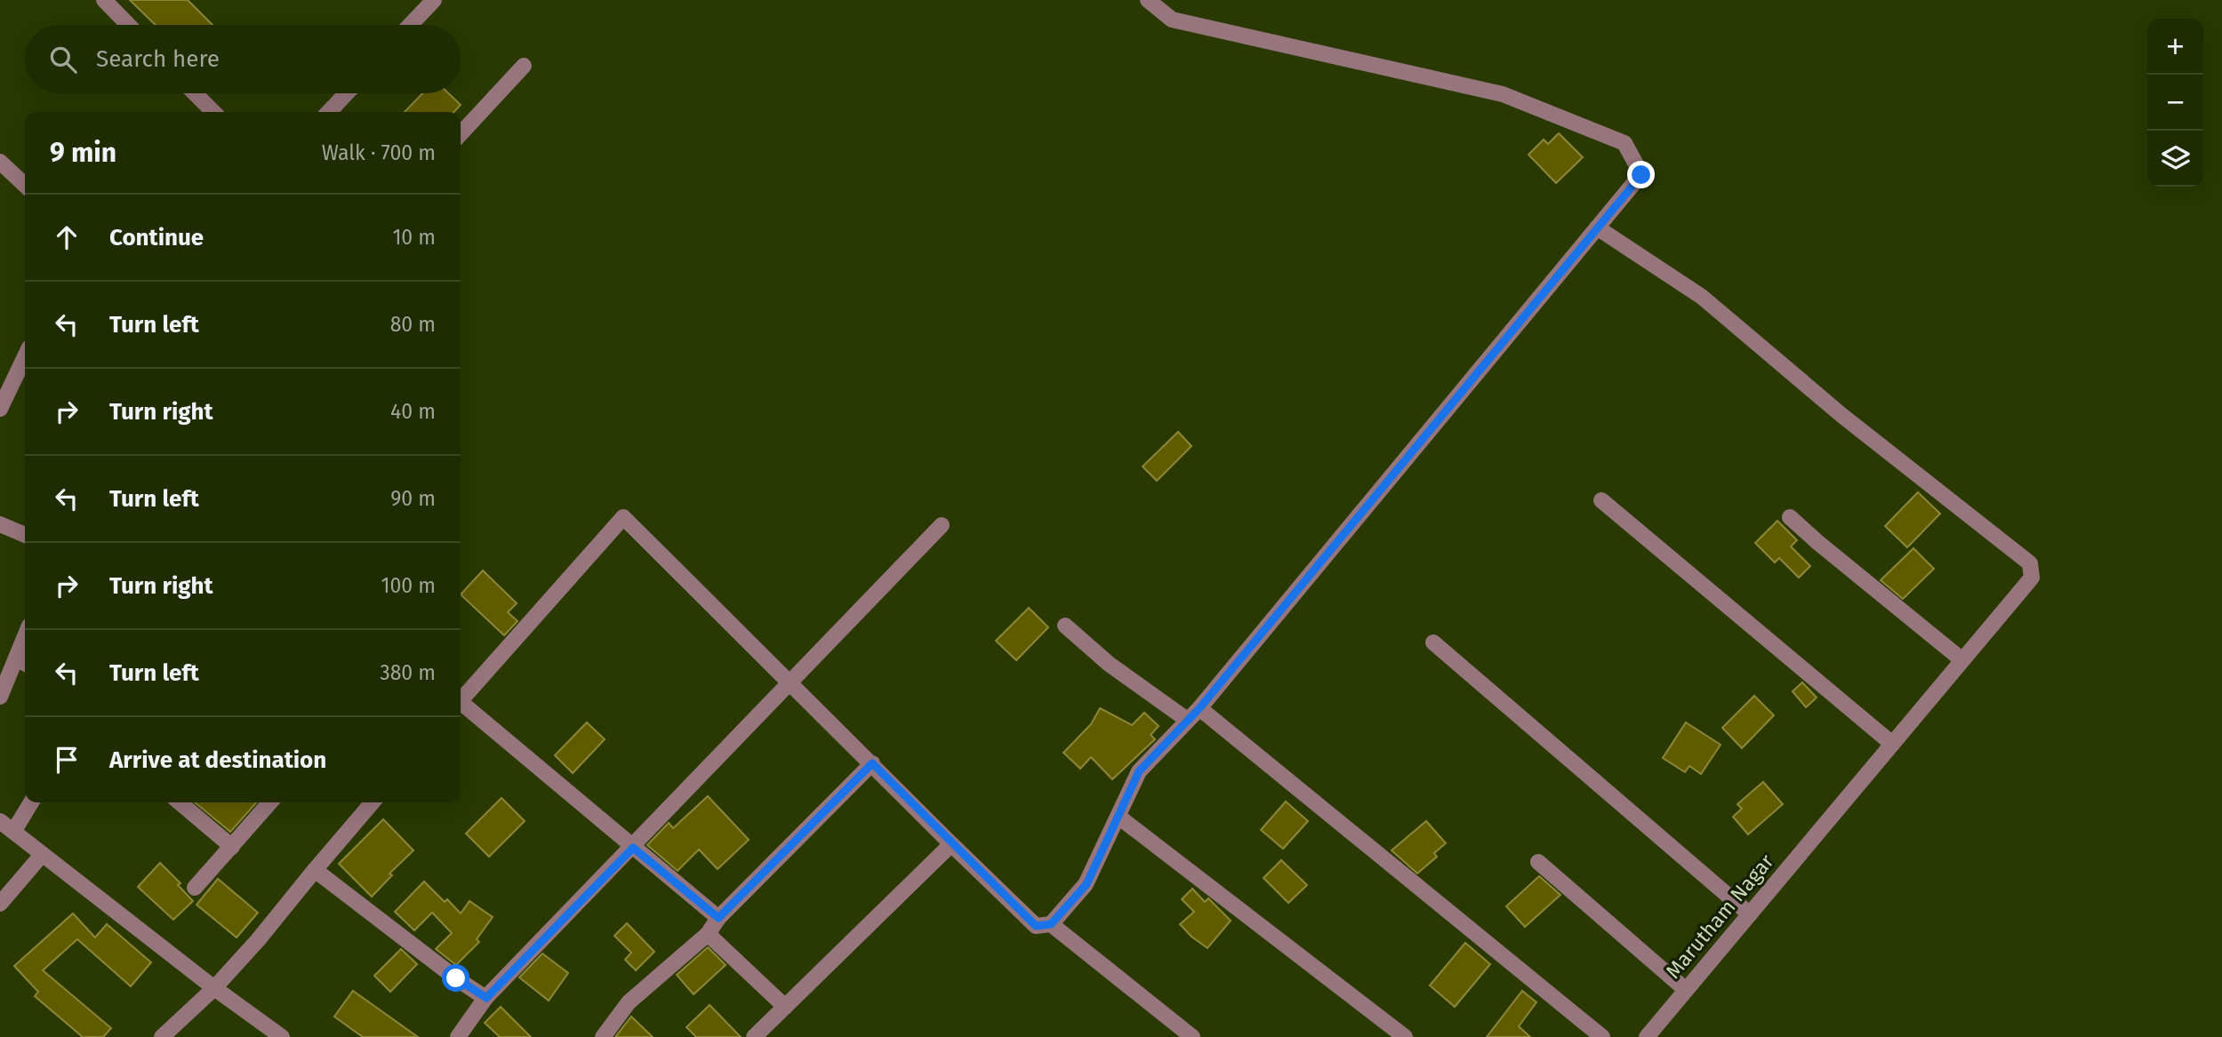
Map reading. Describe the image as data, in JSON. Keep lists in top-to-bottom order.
{
  "streets": {
    "street": ["Marutham Nagar"]
  },
  "page": {
    "map_buttons": ["+", "−"],
    "search": "Search here",
    "heading": ["9 min", "Walk · 700 m"],
    "list": [
      ["Continue", "10 m"],
      ["Turn left", "80 m"],
      ["Turn right", "40 m"],
      ["Turn left", "90 m"],
      ["Turn right", "100 m"],
      ["Turn left", "380 m"],
      "Arrive at destination"
    ]
  }
}
